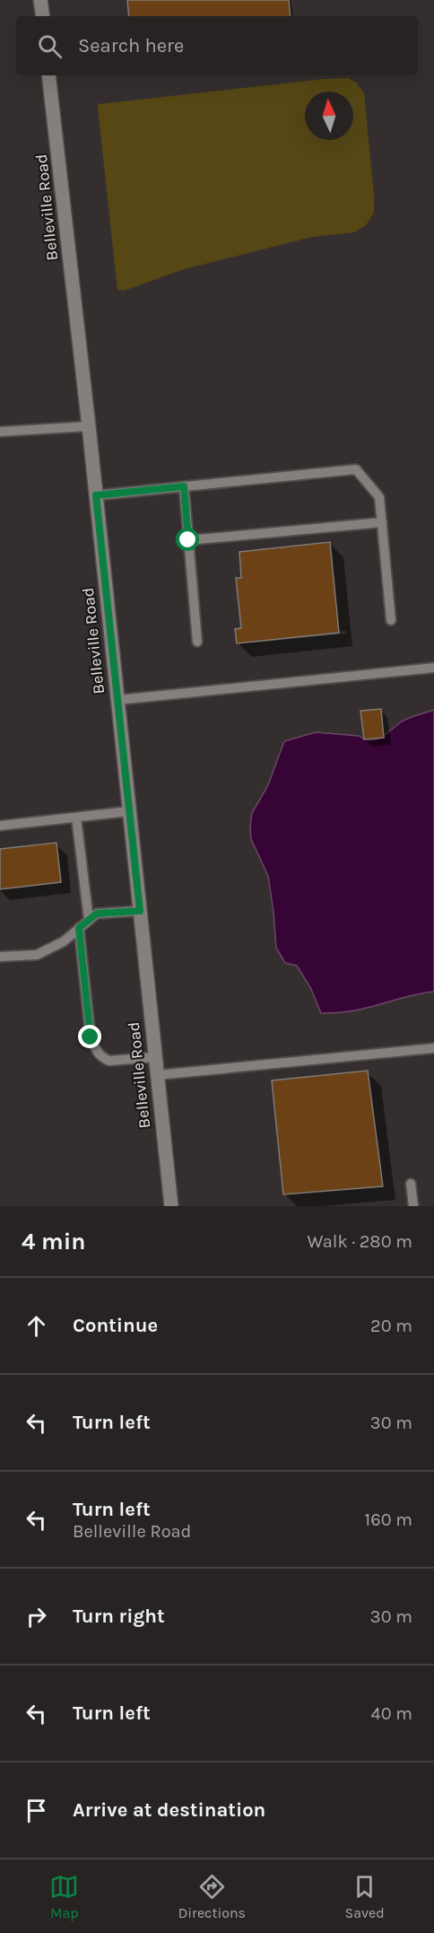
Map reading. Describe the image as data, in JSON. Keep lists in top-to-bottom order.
{
  "streets": {
    "main road": ["Belleville Road"]
  },
  "north": "top",
  "page": {
    "search": "Search here",
    "heading": ["4 min", "Walk · 280 m"],
    "list": [
      ["Continue", "20 m"],
      ["Turn left", "30 m"],
      ["Turn left", "Belleville Road", "160 m"],
      ["Turn right", "30 m"],
      ["Turn left", "40 m"],
      "Arrive at destination"
    ],
    "nav": ["Map", "Directions", "Saved"]
  }
}
